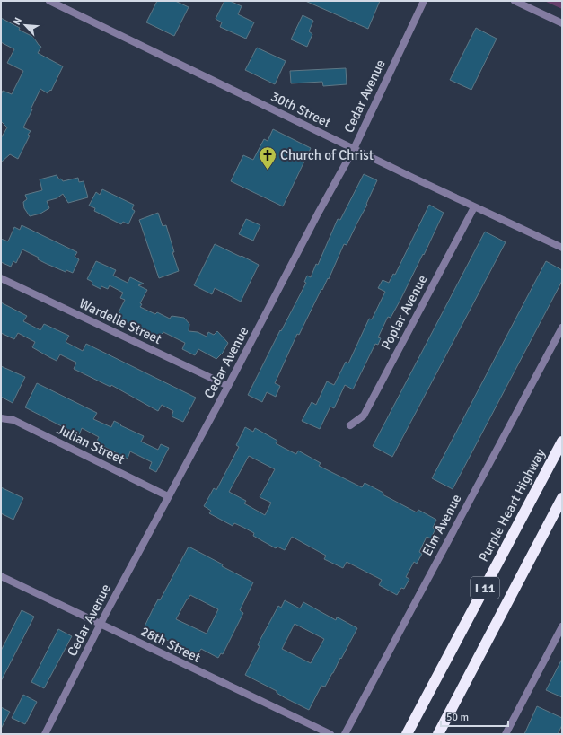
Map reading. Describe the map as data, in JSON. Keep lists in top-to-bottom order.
{
  "streets": {
    "highway": ["Purple Heart Highway", "I 11"],
    "street": [
      "Cedar Avenue",
      "30th Street",
      "Poplar Avenue",
      "Wardelle Street",
      "Julian Street",
      "Elm Avenue",
      "28th Street"
    ]
  },
  "crossings": [
    ["Cedar Avenue", "30th Street"],
    ["Cedar Avenue", "Wardelle Street"],
    ["Cedar Avenue", "Julian Street"],
    ["Cedar Avenue", "28th Street"],
    ["30th Street", "Poplar Avenue"]
  ],
  "places": {
    "church": ["Church of Christ"]
  },
  "scale_bar": "50 m",
  "north": "top left"
}
